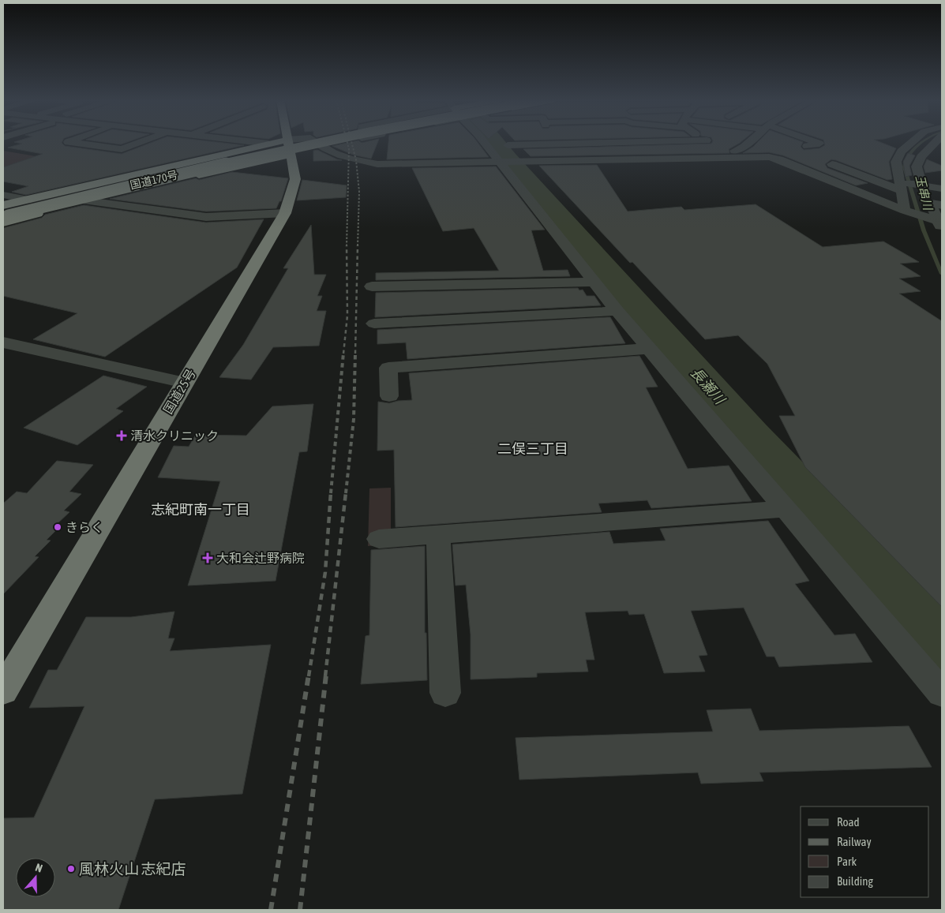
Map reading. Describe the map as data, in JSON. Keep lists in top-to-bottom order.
{
  "streets": {
    "highway": ["国道170号", "国道25号"]
  },
  "districts": ["二俣三丁目", "志紀町南一丁目"],
  "water": ["玉串川", "長瀬川"],
  "places": {
    "health": ["清水クリニック", "大和会辻野病院"],
    "other": ["きらく", "風林火山 志紀店"]
  },
  "legend": [
    "Road",
    "Railway",
    "Park",
    "Building"
  ],
  "north": "top"
}
